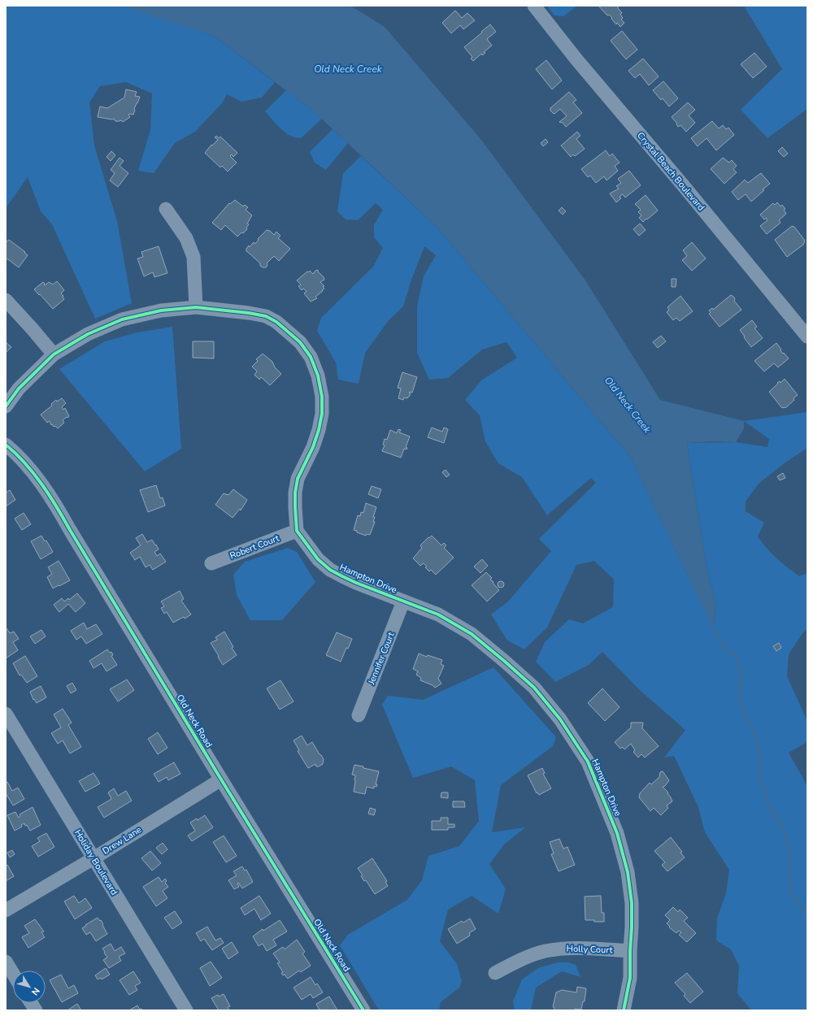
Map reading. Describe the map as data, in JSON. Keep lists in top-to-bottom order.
{
  "streets": {
    "street": [
      "Crystal Beach Boulevard",
      "Robert Court",
      "Hampton Drive",
      "Jennifer Court",
      "Old Neck Road",
      "Drew Lane",
      "Holiday Boulevard",
      "Holly Court"
    ]
  },
  "crossings": [
    ["Robert Court", "Hampton Drive"],
    ["Hampton Drive", "Jennifer Court"],
    ["Hampton Drive", "Holly Court"],
    ["Old Neck Road", "Drew Lane"],
    ["Drew Lane", "Holiday Boulevard"]
  ],
  "water": ["Old Neck Creek"],
  "north": "bottom right"
}
